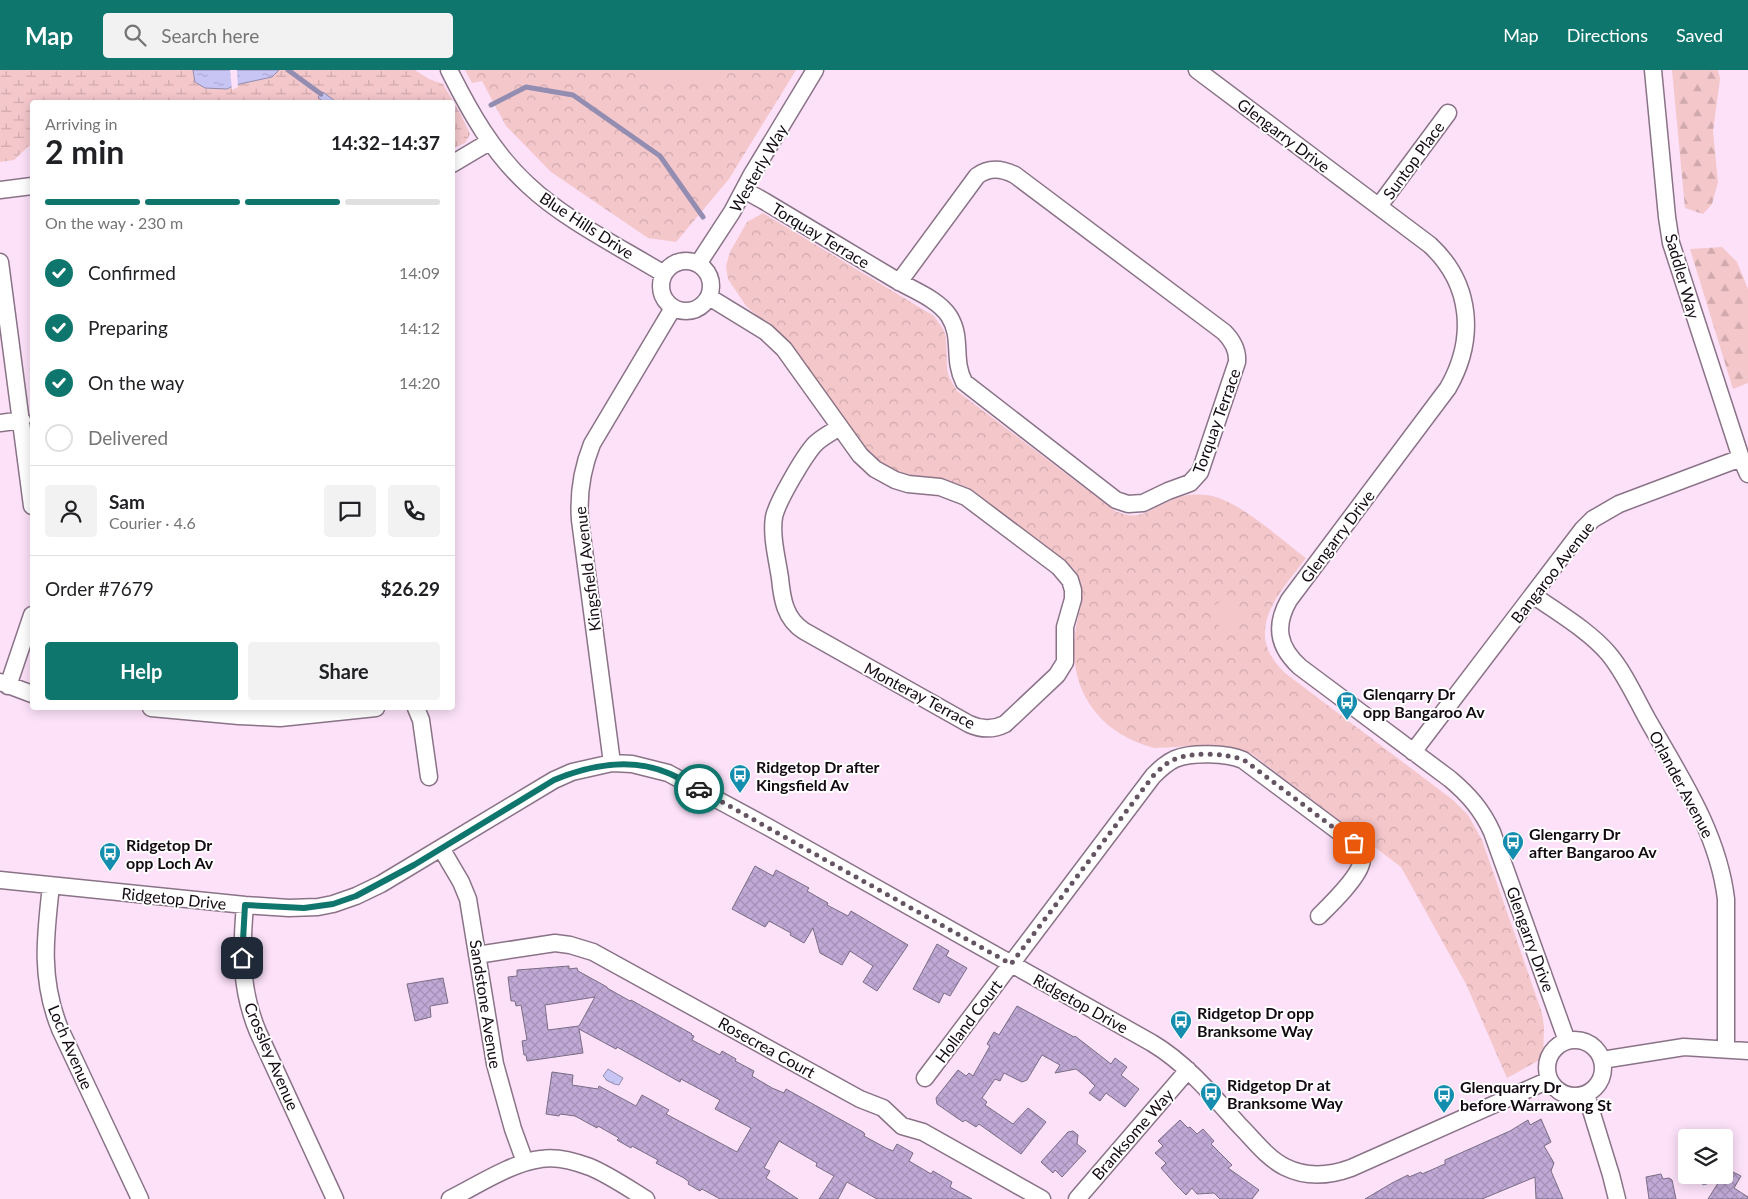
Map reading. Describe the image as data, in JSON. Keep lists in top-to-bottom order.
{
  "streets": {
    "street": [
      "Glengarry Drive",
      "Suntop Place",
      "Westerly Way",
      "Blue Hills Drive",
      "Torquay Terrace",
      "Saddler Way",
      "Kingsfield Avenue",
      "Bangaroo Avenue",
      "Monteray Terrace",
      "Orlander Avenue",
      "Ridgetop Drive",
      "Sandstone Avenue",
      "Holland Court",
      "Loch Avenue",
      "Rosecrea Court",
      "Crossley Avenue",
      "Branksome Way"
    ]
  },
  "crossings": [
    ["Glengarry Drive", "Suntop Place"],
    ["Glengarry Drive", "Bangaroo Avenue"],
    ["Glengarry Drive", "Ridgetop Drive"],
    ["Westerly Way", "Blue Hills Drive"],
    ["Westerly Way", "Torquay Terrace"],
    ["Westerly Way", "Kingsfield Avenue"],
    ["Westerly Way", "Monteray Terrace"],
    ["Blue Hills Drive", "Kingsfield Avenue"],
    ["Blue Hills Drive", "Monteray Terrace"],
    ["Saddler Way", "Bangaroo Avenue"],
    ["Kingsfield Avenue", "Monteray Terrace"],
    ["Kingsfield Avenue", "Ridgetop Drive"],
    ["Bangaroo Avenue", "Orlander Avenue"],
    ["Ridgetop Drive", "Sandstone Avenue"],
    ["Ridgetop Drive", "Holland Court"],
    ["Ridgetop Drive", "Loch Avenue"],
    ["Ridgetop Drive", "Crossley Avenue"],
    ["Ridgetop Drive", "Branksome Way"],
    ["Sandstone Avenue", "Rosecrea Court"]
  ],
  "places": {
    "bus stop": [
      "Glenqarry Dr opp Bangaroo Av",
      "Ridgetop Dr after Kingsfield Av",
      "Glengarry Dr after Bangaroo Av",
      "Ridgetop Dr opp Loch Av",
      "Ridgetop Dr opp Branksome Way",
      "Ridgetop Dr at Branksome Way",
      "Glenquarry Dr before Warrawong St"
    ]
  },
  "page": {
    "header": "Map",
    "search": "Search here",
    "nav": ["Map", "Directions", "Saved"],
    "heading": ["2 min", "Arriving in", "14:32–14:37"],
    "panel": [
      "Sam",
      "Courier · 4.6",
      "Order #7679",
      "$26.29"
    ],
    "bar": "On the way · 230 m",
    "list": [
      ["Confirmed", "14:09"],
      ["Preparing", "14:12"],
      ["On the way", "14:20"],
      "Delivered"
    ],
    "buttons": ["Help", "Share"]
  }
}
